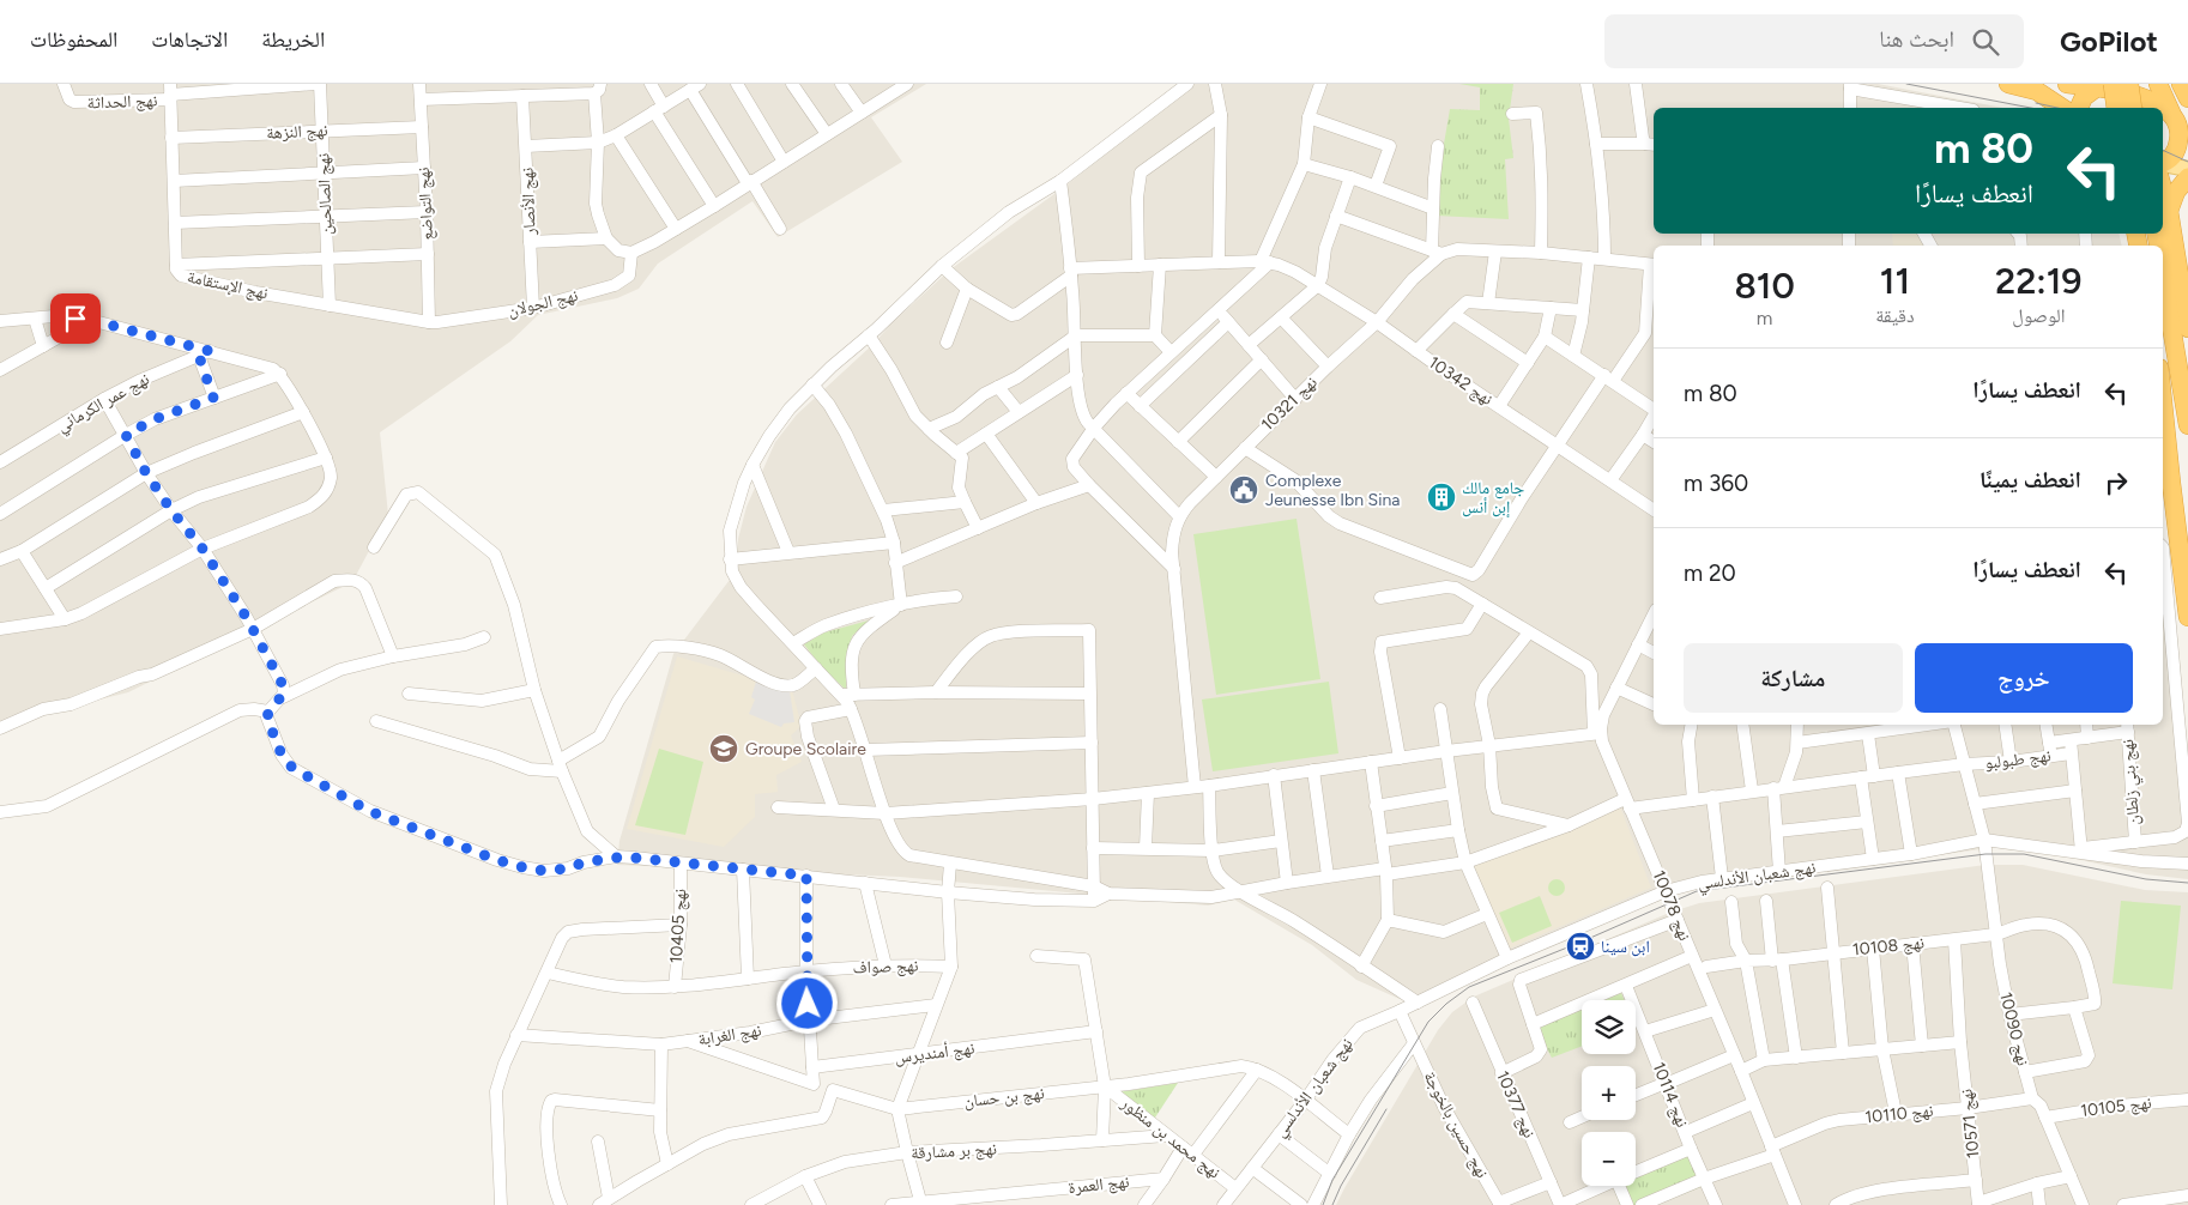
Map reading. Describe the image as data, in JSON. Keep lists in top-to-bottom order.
{
  "streets": {
    "street": [
      "نهج الحداثة",
      "نهج النزهة",
      "نهج الصالحين",
      "نهج الأنصار",
      "نهج التواضع",
      "نهج الإستقامة",
      "نهج الجولان",
      "نهج 10342",
      "نهج عمر الكرماني",
      "نهج 10321",
      "نهج طبولبو",
      "نهج بني زلطان",
      "نهج شعبان الأندلسي",
      "نهج 10078",
      "نهج 10405",
      "نهج 10108",
      "نهج صواف",
      "نهج 10090",
      "نهج الغرابة",
      "نهج أمنديرس",
      "نهج 10114",
      "نهج بن حسان",
      "نهج 10377",
      "نهج 10105",
      "نهج 10110",
      "نهج 10571",
      "نهج حسين بالخوجة",
      "نهج محمد بن منظور",
      "نهج بر مشارقة",
      "نهج العمرة"
    ]
  },
  "crossings": [
    ["نهج الحداثة", "نهج الإستقامة"],
    ["نهج النزهة", "نهج الصالحين"],
    ["نهج النزهة", "نهج التواضع"],
    ["نهج النزهة", "نهج الإستقامة"],
    ["نهج الصالحين", "نهج الإستقامة"],
    ["نهج الأنصار", "نهج الجولان"],
    ["نهج التواضع", "نهج الإستقامة"],
    ["نهج التواضع", "نهج الجولان"],
    ["نهج الإستقامة", "نهج الجولان"],
    ["نهج 10342", "نهج 10321"],
    ["نهج طبولبو", "نهج 10078"],
    ["نهج طبولبو", "نهج 10090"],
    ["نهج شعبان الأندلسي", "نهج 10078"],
    ["نهج شعبان الأندلسي", "نهج 10090"],
    ["نهج شعبان الأندلسي", "نهج حسين بالخوجة"],
    ["نهج شعبان الأندلسي", "نهج محمد بن منظور"],
    ["نهج 10078", "نهج 10110"],
    ["نهج 10405", "نهج صواف"],
    ["نهج 10108", "نهج 10090"],
    ["نهج 10108", "نهج 10571"],
    ["نهج 10090", "نهج 10105"],
    ["نهج 10090", "نهج 10110"],
    ["نهج 10114", "نهج 10110"],
    ["نهج بن حسان", "نهج محمد بن منظور"],
    ["نهج 10110", "نهج 10571"],
    ["نهج محمد بن منظور", "نهج بر مشارقة"]
  ],
  "places": {
    "public building": ["Complexe Jeunesse Ibn Sina"],
    "building": ["جامع مالك إبن أنس"],
    "school or university": ["Groupe Scolaire"],
    "station": ["ابن سينا"]
  },
  "page": {
    "header": "GoPilot",
    "search": "ابحث هنا",
    "nav": ["الخريطة", "الاتجاهات", "المحفوظات"],
    "turn": ["80 m", "انعطف يسارًا"],
    "eta": [
      "22:19",
      "الوصول",
      "11",
      "دقيقة",
      "810",
      "m"
    ],
    "list": [
      {
        "name": "انعطف يسارًا",
        "value": "80 m"
      },
      {
        "name": "انعطف يمينًا",
        "value": "360 m"
      },
      {
        "name": "انعطف يسارًا",
        "value": "20 m"
      }
    ],
    "buttons": ["خروج", "مشاركة"],
    "map_buttons": ["+", "−"]
  }
}
